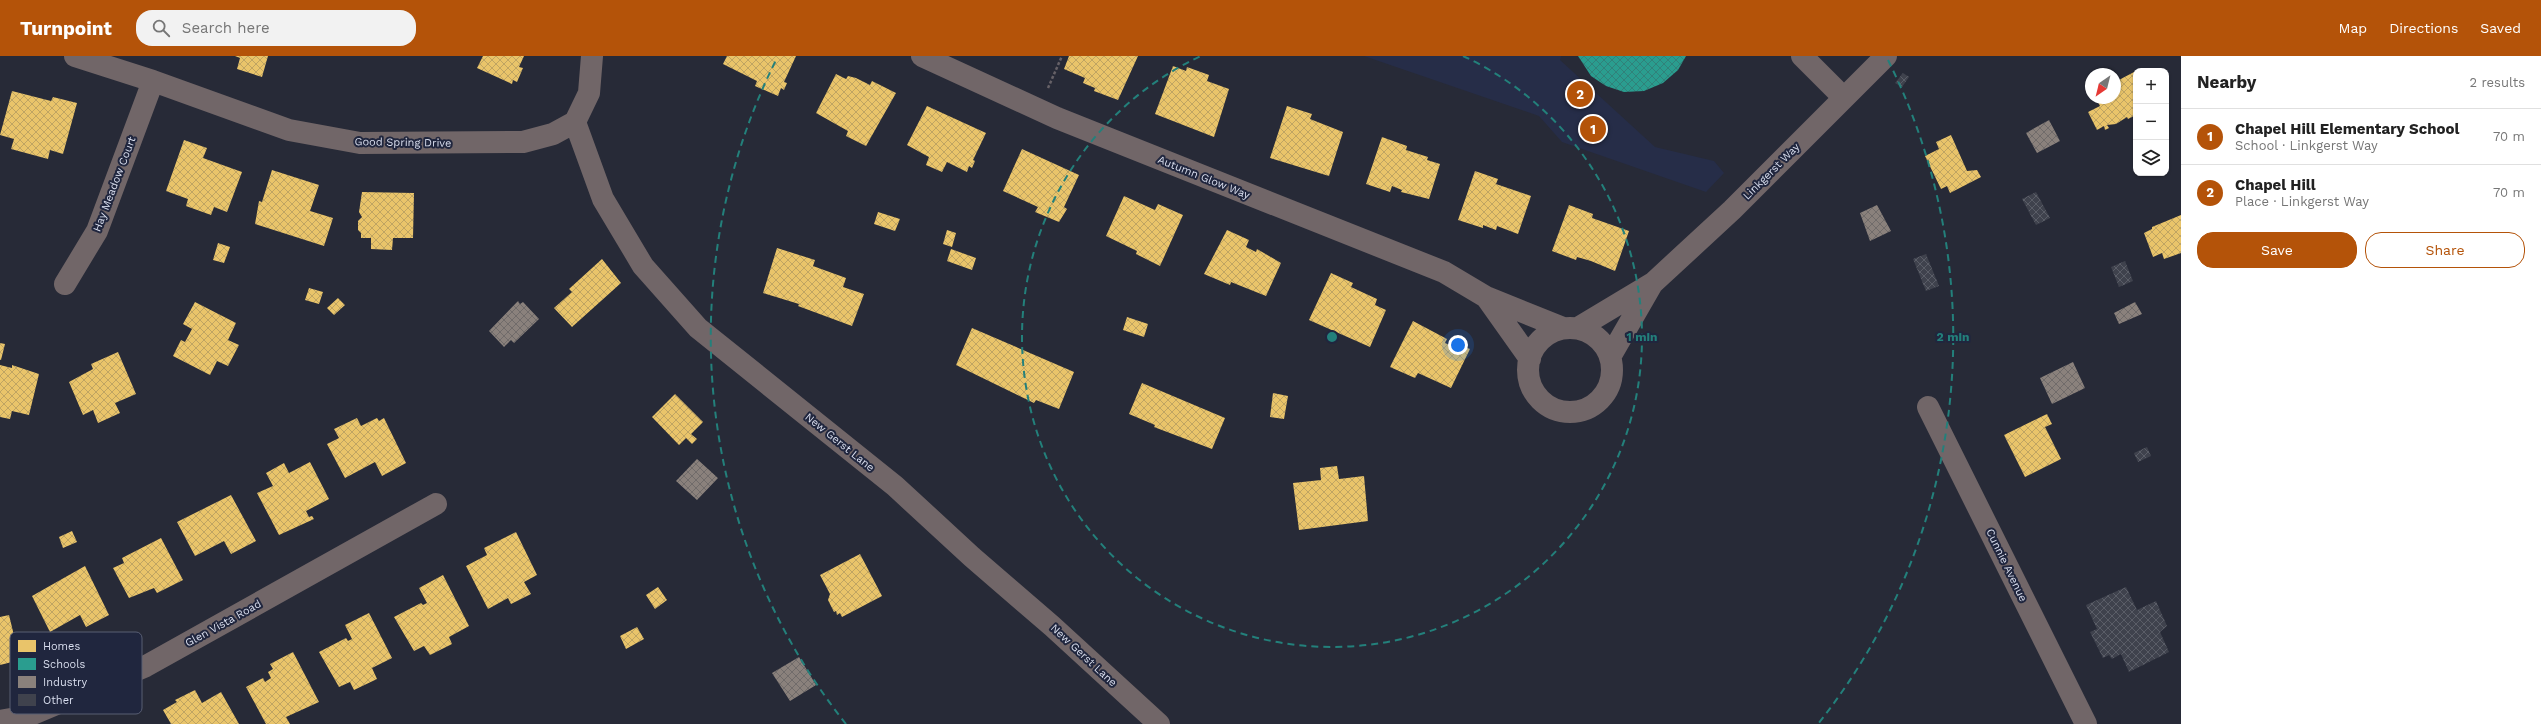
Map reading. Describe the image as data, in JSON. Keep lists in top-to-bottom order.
{
  "streets": {
    "street": [
      "Good Spring Drive",
      "Linkgerst Way",
      "Autumn Glow Way",
      "Hay Meadow Court",
      "New Gerst Lane",
      "Cunnie Avenue",
      "Glen Vista Road"
    ]
  },
  "crossings": [
    ["Good Spring Drive", "Hay Meadow Court"],
    ["Good Spring Drive", "New Gerst Lane"],
    ["Linkgerst Way", "Autumn Glow Way"]
  ],
  "legend": [
    "Homes",
    "Schools",
    "Industry",
    "Other"
  ],
  "north": "bottom left",
  "page": {
    "header": "Turnpoint",
    "search": "Search here",
    "nav": ["Map", "Directions", "Saved"],
    "heading": ["Nearby", "2 results"],
    "map_buttons": ["+", "−"],
    "pins": ["2", "1"],
    "list": [
      {
        "mark": "1",
        "name": "Chapel Hill Elementary School",
        "note": "School · Linkgerst Way",
        "value": "70 m"
      },
      {
        "mark": "2",
        "name": "Chapel Hill",
        "note": "Place · Linkgerst Way",
        "value": "70 m"
      }
    ],
    "buttons": ["Save", "Share"]
  },
  "rings": ["1 min", "2 min"]
}
